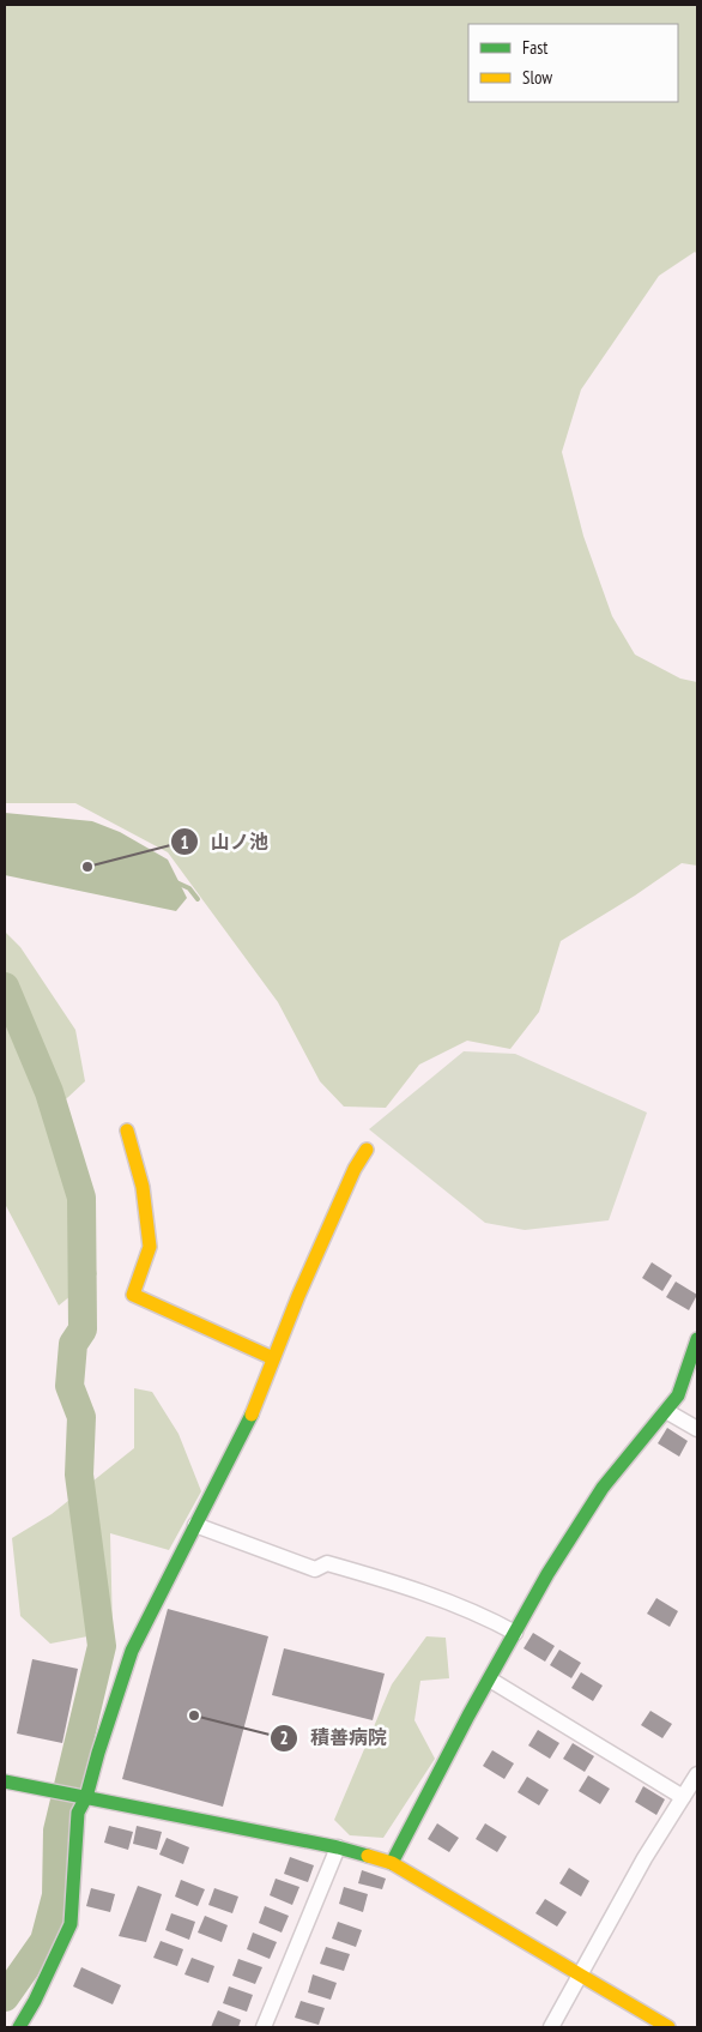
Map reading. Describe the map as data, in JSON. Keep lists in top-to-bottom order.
{
  "places": ["山ノ池", "積善病院"],
  "legend": ["Fast", "Slow"]
}
